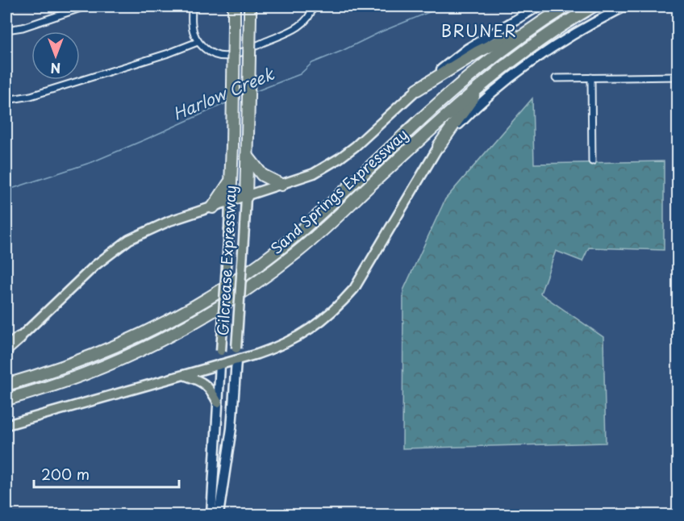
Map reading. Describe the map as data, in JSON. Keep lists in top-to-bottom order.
{
  "streets": {
    "highway": ["Sand Springs Expressway", "Gilcrease Expressway"]
  },
  "districts": ["BRUNER"],
  "water": ["Harlow Creek"],
  "scale_bar": "200 m",
  "north": "bottom"
}
